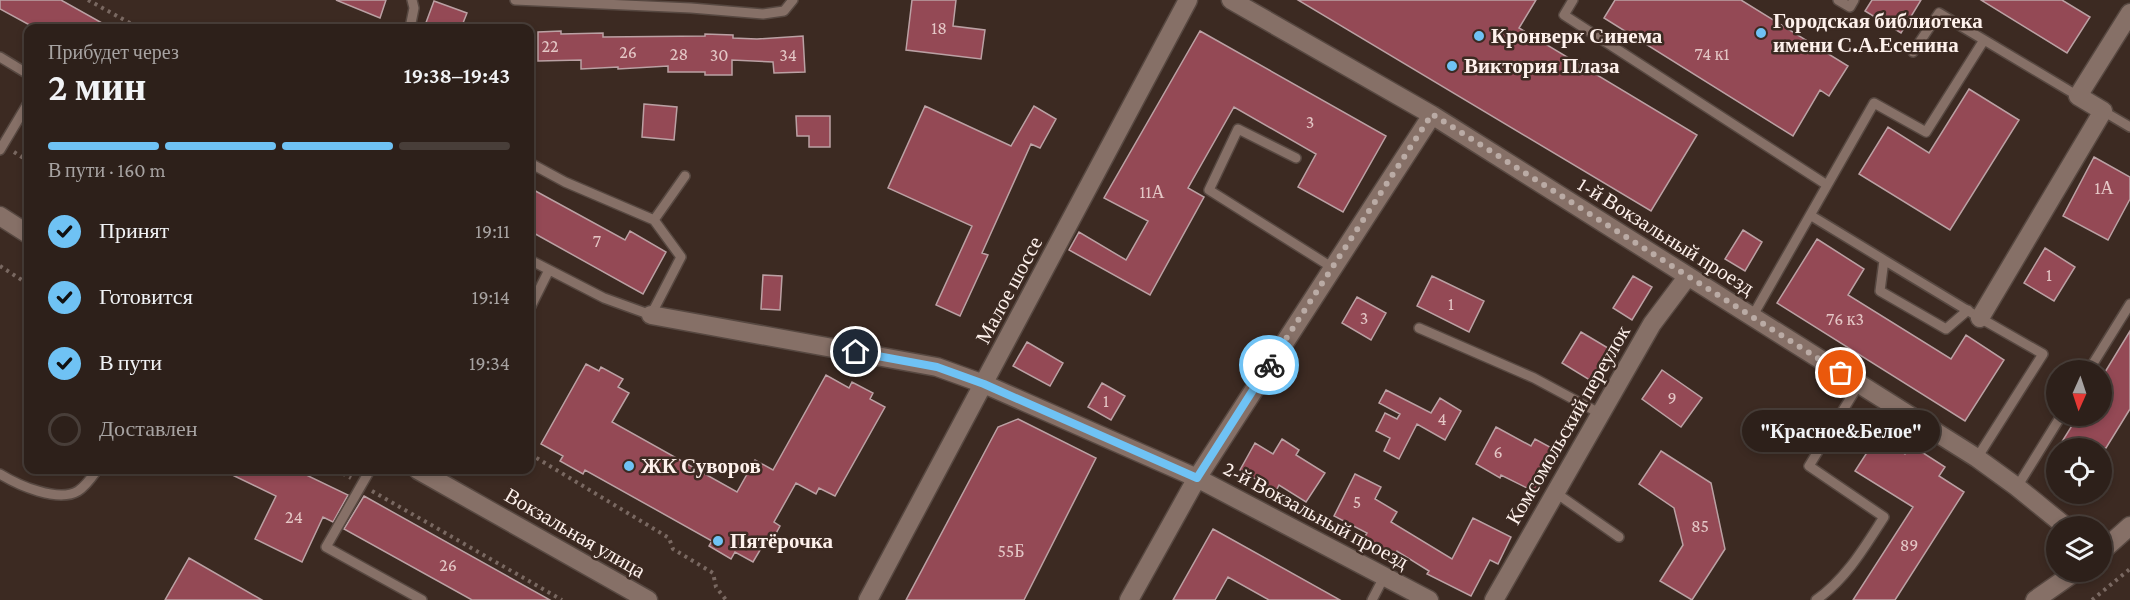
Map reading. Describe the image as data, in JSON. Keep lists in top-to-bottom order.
{
  "streets": {
    "street": [
      "1-й Вокзальный проезд",
      "Малое шоссе",
      "Комсомольский переулок",
      "2-й Вокзальный проезд",
      "Вокзальная улица"
    ]
  },
  "crossings": [
    ["1-й Вокзальный проезд", "Комсомольский переулок"],
    ["Малое шоссе", "2-й Вокзальный проезд"]
  ],
  "places": [
    "Городская библиотека имени С.А.Есенина",
    "Кронверк Синема",
    "Виктория Плаза",
    "\"Красное&Белое\"",
    "ЖК Суворов",
    "Пятёрочка"
  ],
  "house_numbers": [
    "18",
    "22",
    "26",
    "28",
    "74 к1",
    "30",
    "34",
    "3",
    "1А",
    "11А",
    "7",
    "1",
    "1",
    "3",
    "76 к3",
    "9",
    "1",
    "4",
    "6",
    "5",
    "24",
    "85",
    "89",
    "55Б",
    "26"
  ],
  "north": "bottom",
  "page": {
    "heading": ["2 мин", "Прибудет через", "19:38–19:43"],
    "bar": "В пути · 160 m",
    "list": [
      ["Принят", "19:11"],
      ["Готовится", "19:14"],
      ["В пути", "19:34"],
      "Доставлен"
    ],
    "bubble": "\"Красное&Белое\""
  }
}
